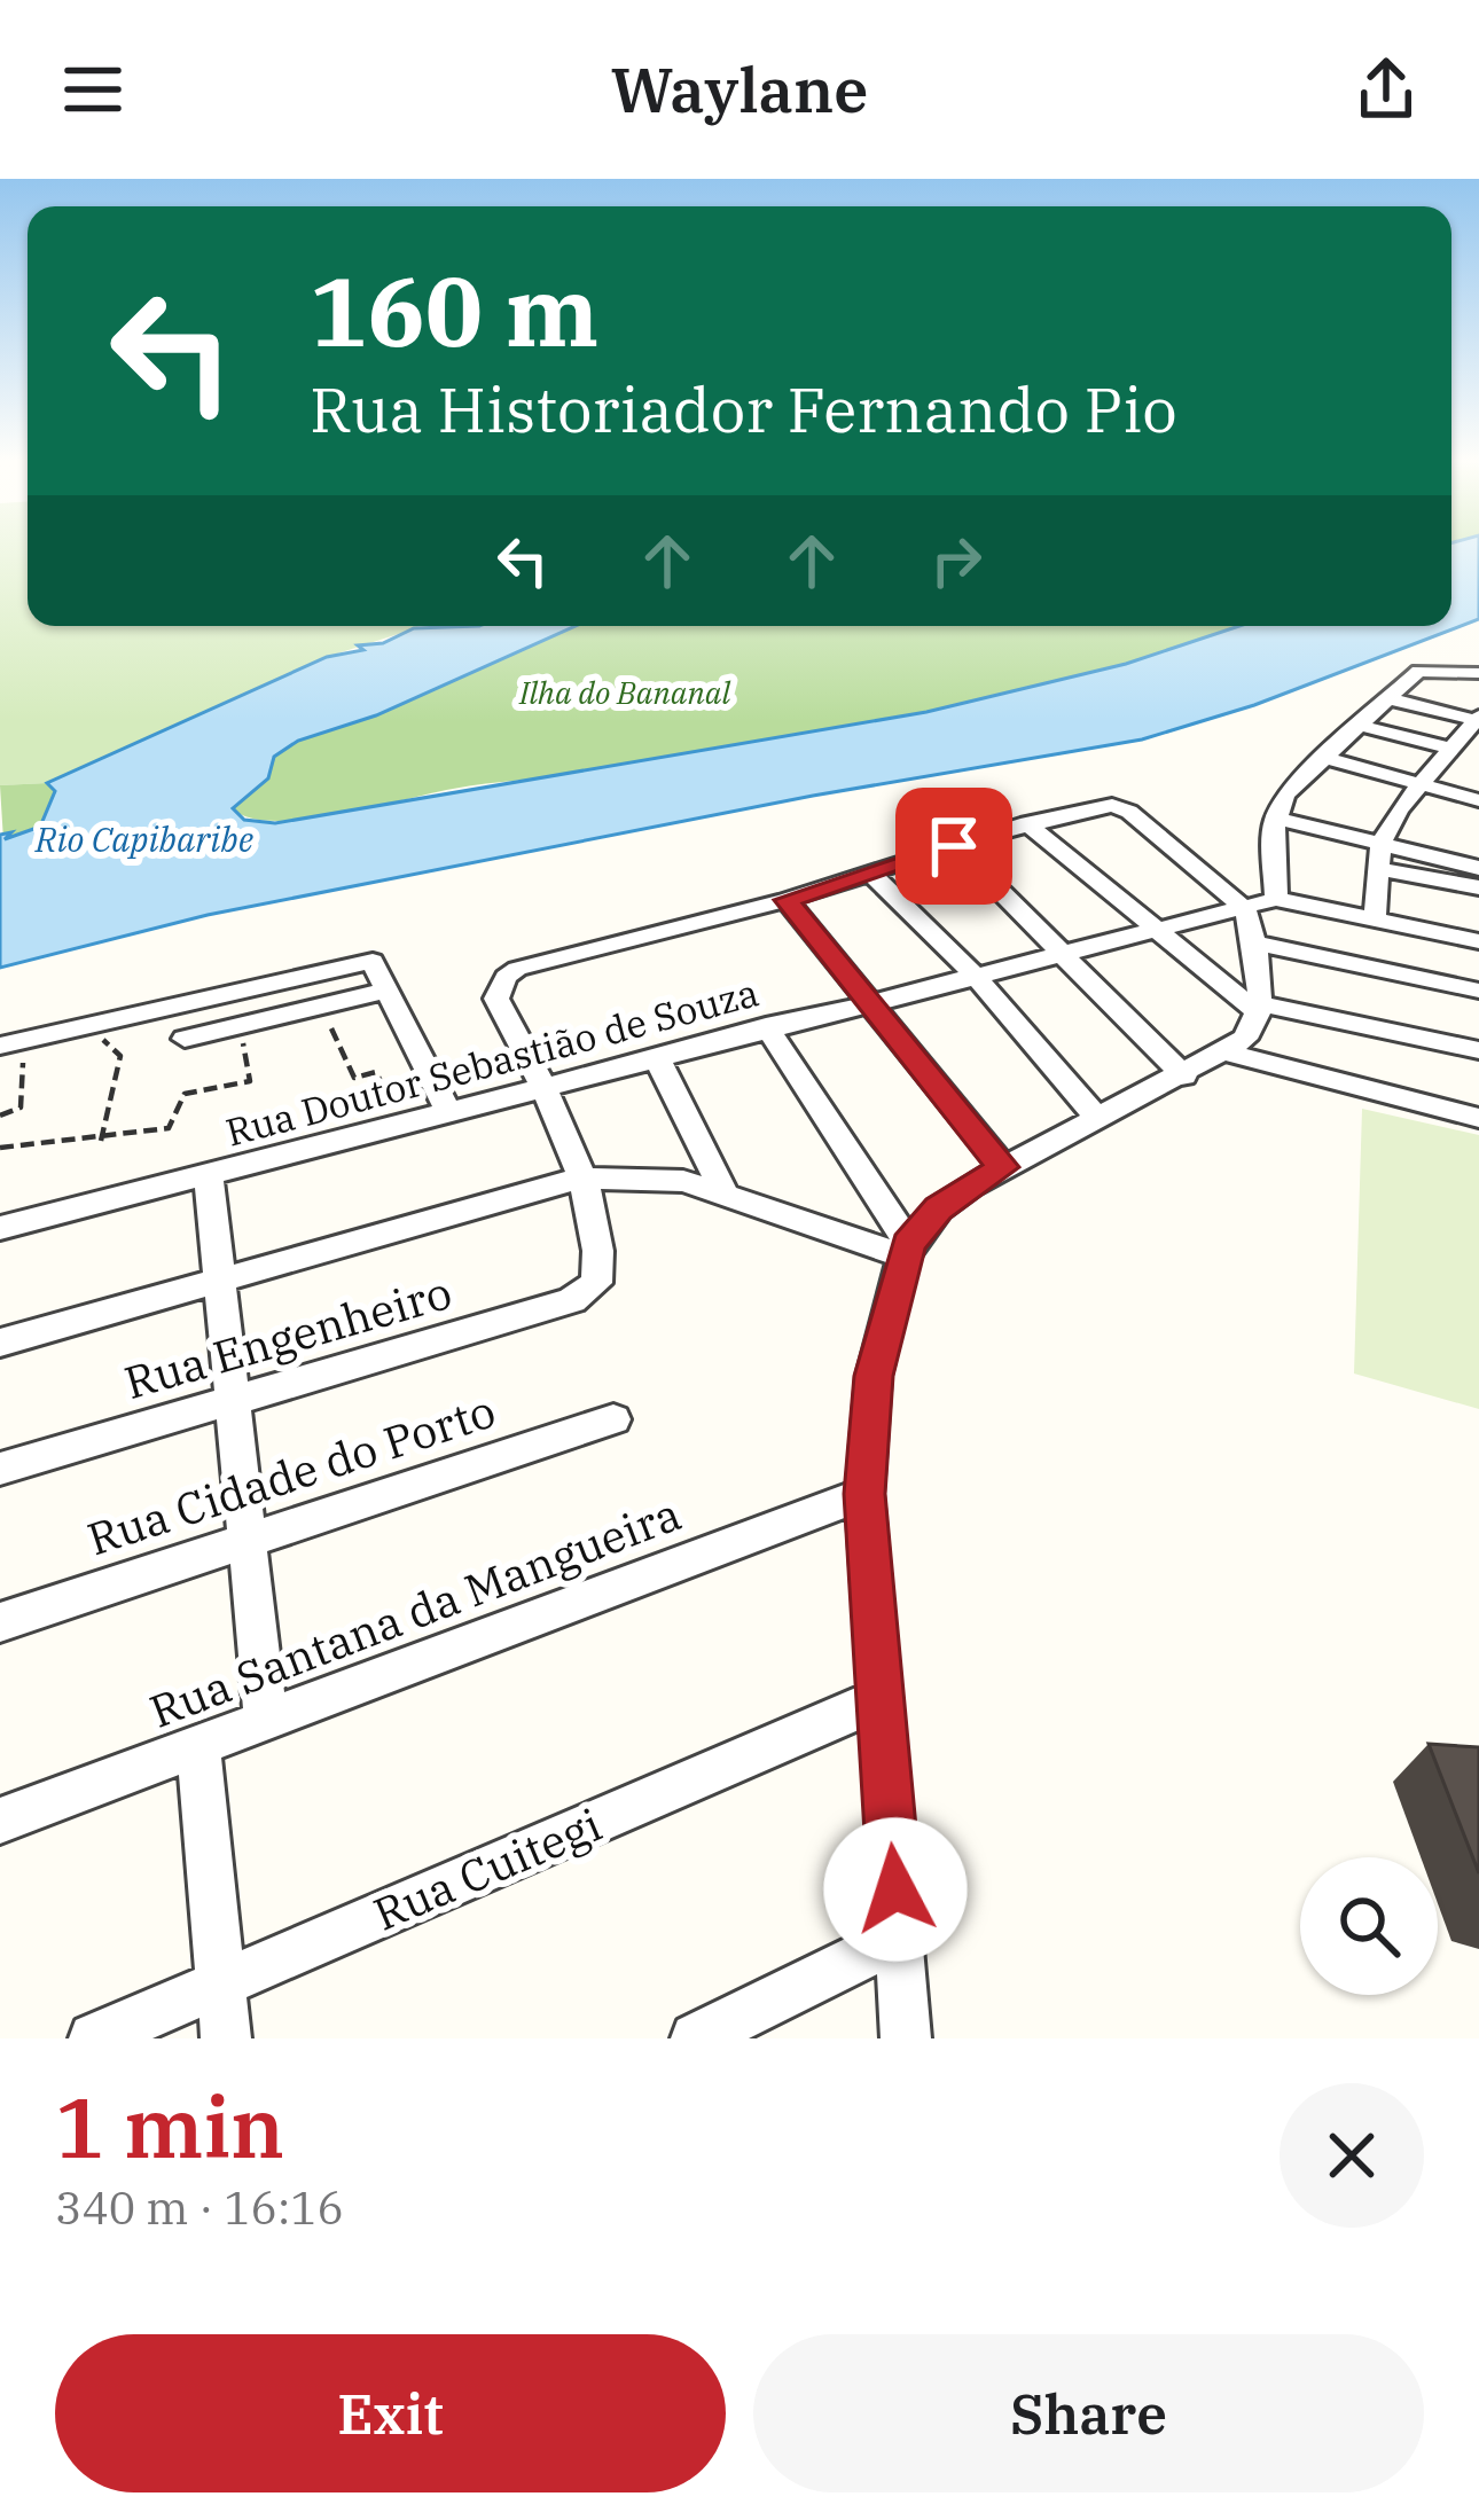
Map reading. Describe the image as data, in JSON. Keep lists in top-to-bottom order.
{
  "streets": {
    "street": [
      "Rua Doutor Sebastião de Souza",
      "Rua Engenheiro",
      "Rua Cidade do Porto",
      "Rua Santana da Mangueira",
      "Rua Cuitegi"
    ]
  },
  "water": ["Rio Capibaribe"],
  "parks": ["Ilha do Bananal"],
  "page": {
    "header": "Waylane",
    "turn": ["160 m", "Rua Historiador Fernando Pio"],
    "heading": ["1 min", "340 m · 16:16"],
    "buttons": ["Exit", "Share"]
  }
}
